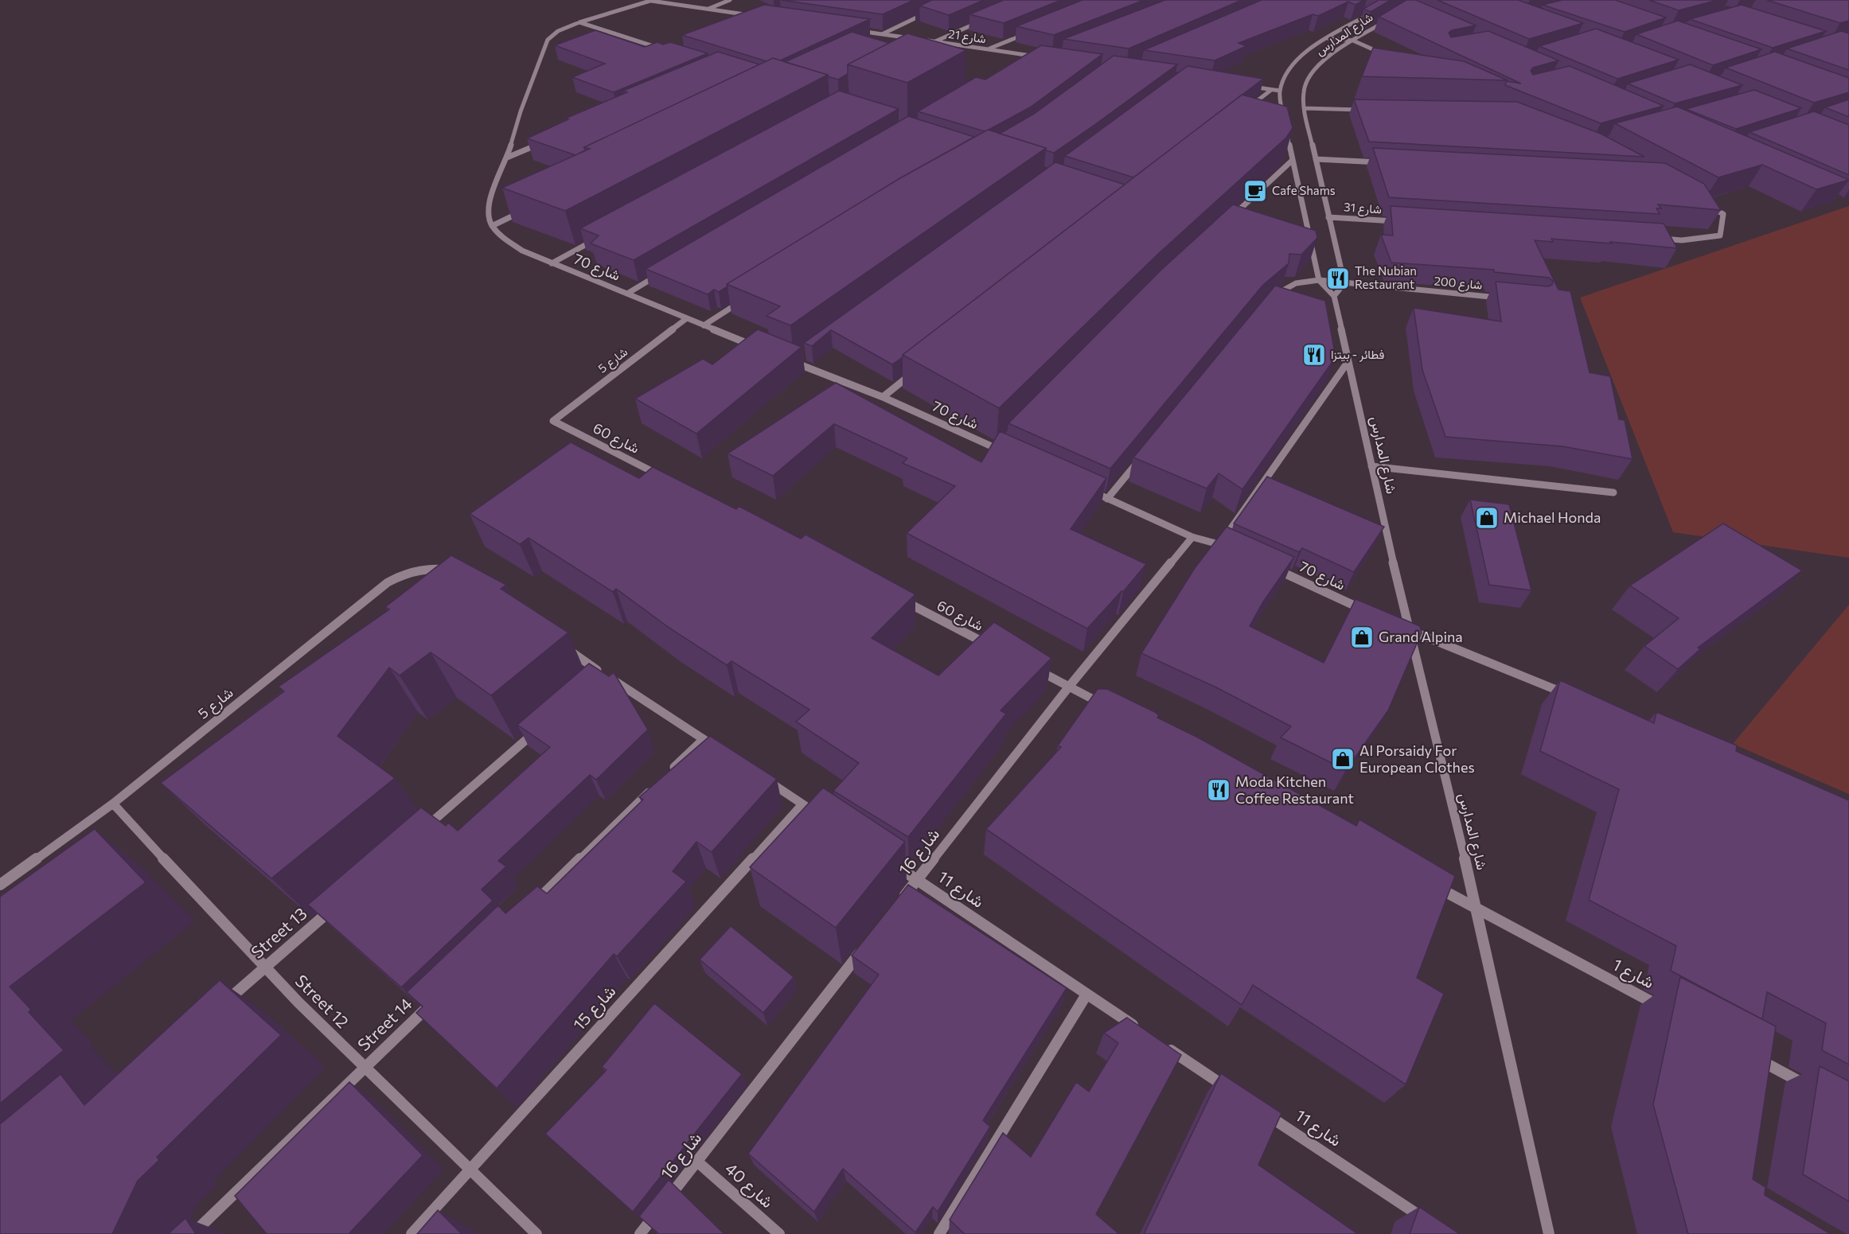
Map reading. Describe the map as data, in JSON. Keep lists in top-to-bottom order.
{
  "streets": {
    "street": [
      "شارع المدارس",
      "شارع 21",
      "شارع 31",
      "شارع 70",
      "شارع 200",
      "شارع 5",
      "شارع 60",
      "شارع 16",
      "شارع 11",
      "Street 13",
      "شارع 1",
      "Street 12",
      "شارع 15",
      "Street 14",
      "شارع 40"
    ]
  },
  "crossings": [
    ["شارع المدارس", "شارع 31"],
    ["شارع المدارس", "شارع 200"],
    ["شارع المدارس", "شارع 1"],
    ["شارع 70", "شارع 5"],
    ["شارع 5", "شارع 60"],
    ["شارع 5", "Street 12"],
    ["شارع 16", "شارع 11"],
    ["شارع 16", "شارع 40"],
    ["Street 13", "Street 12"],
    ["Street 12", "شارع 15"],
    ["Street 12", "Street 14"]
  ],
  "places": {
    "cafe": ["Cafe Shams"],
    "restaurant": ["The Nubian Restaurant", "فطائر - بيتزا", "Moda Kitchen Coffee Restaurant"],
    "shop": ["Michael Honda", "Grand Alpina", "Al Porsaidy For European Clothes"]
  }
}
